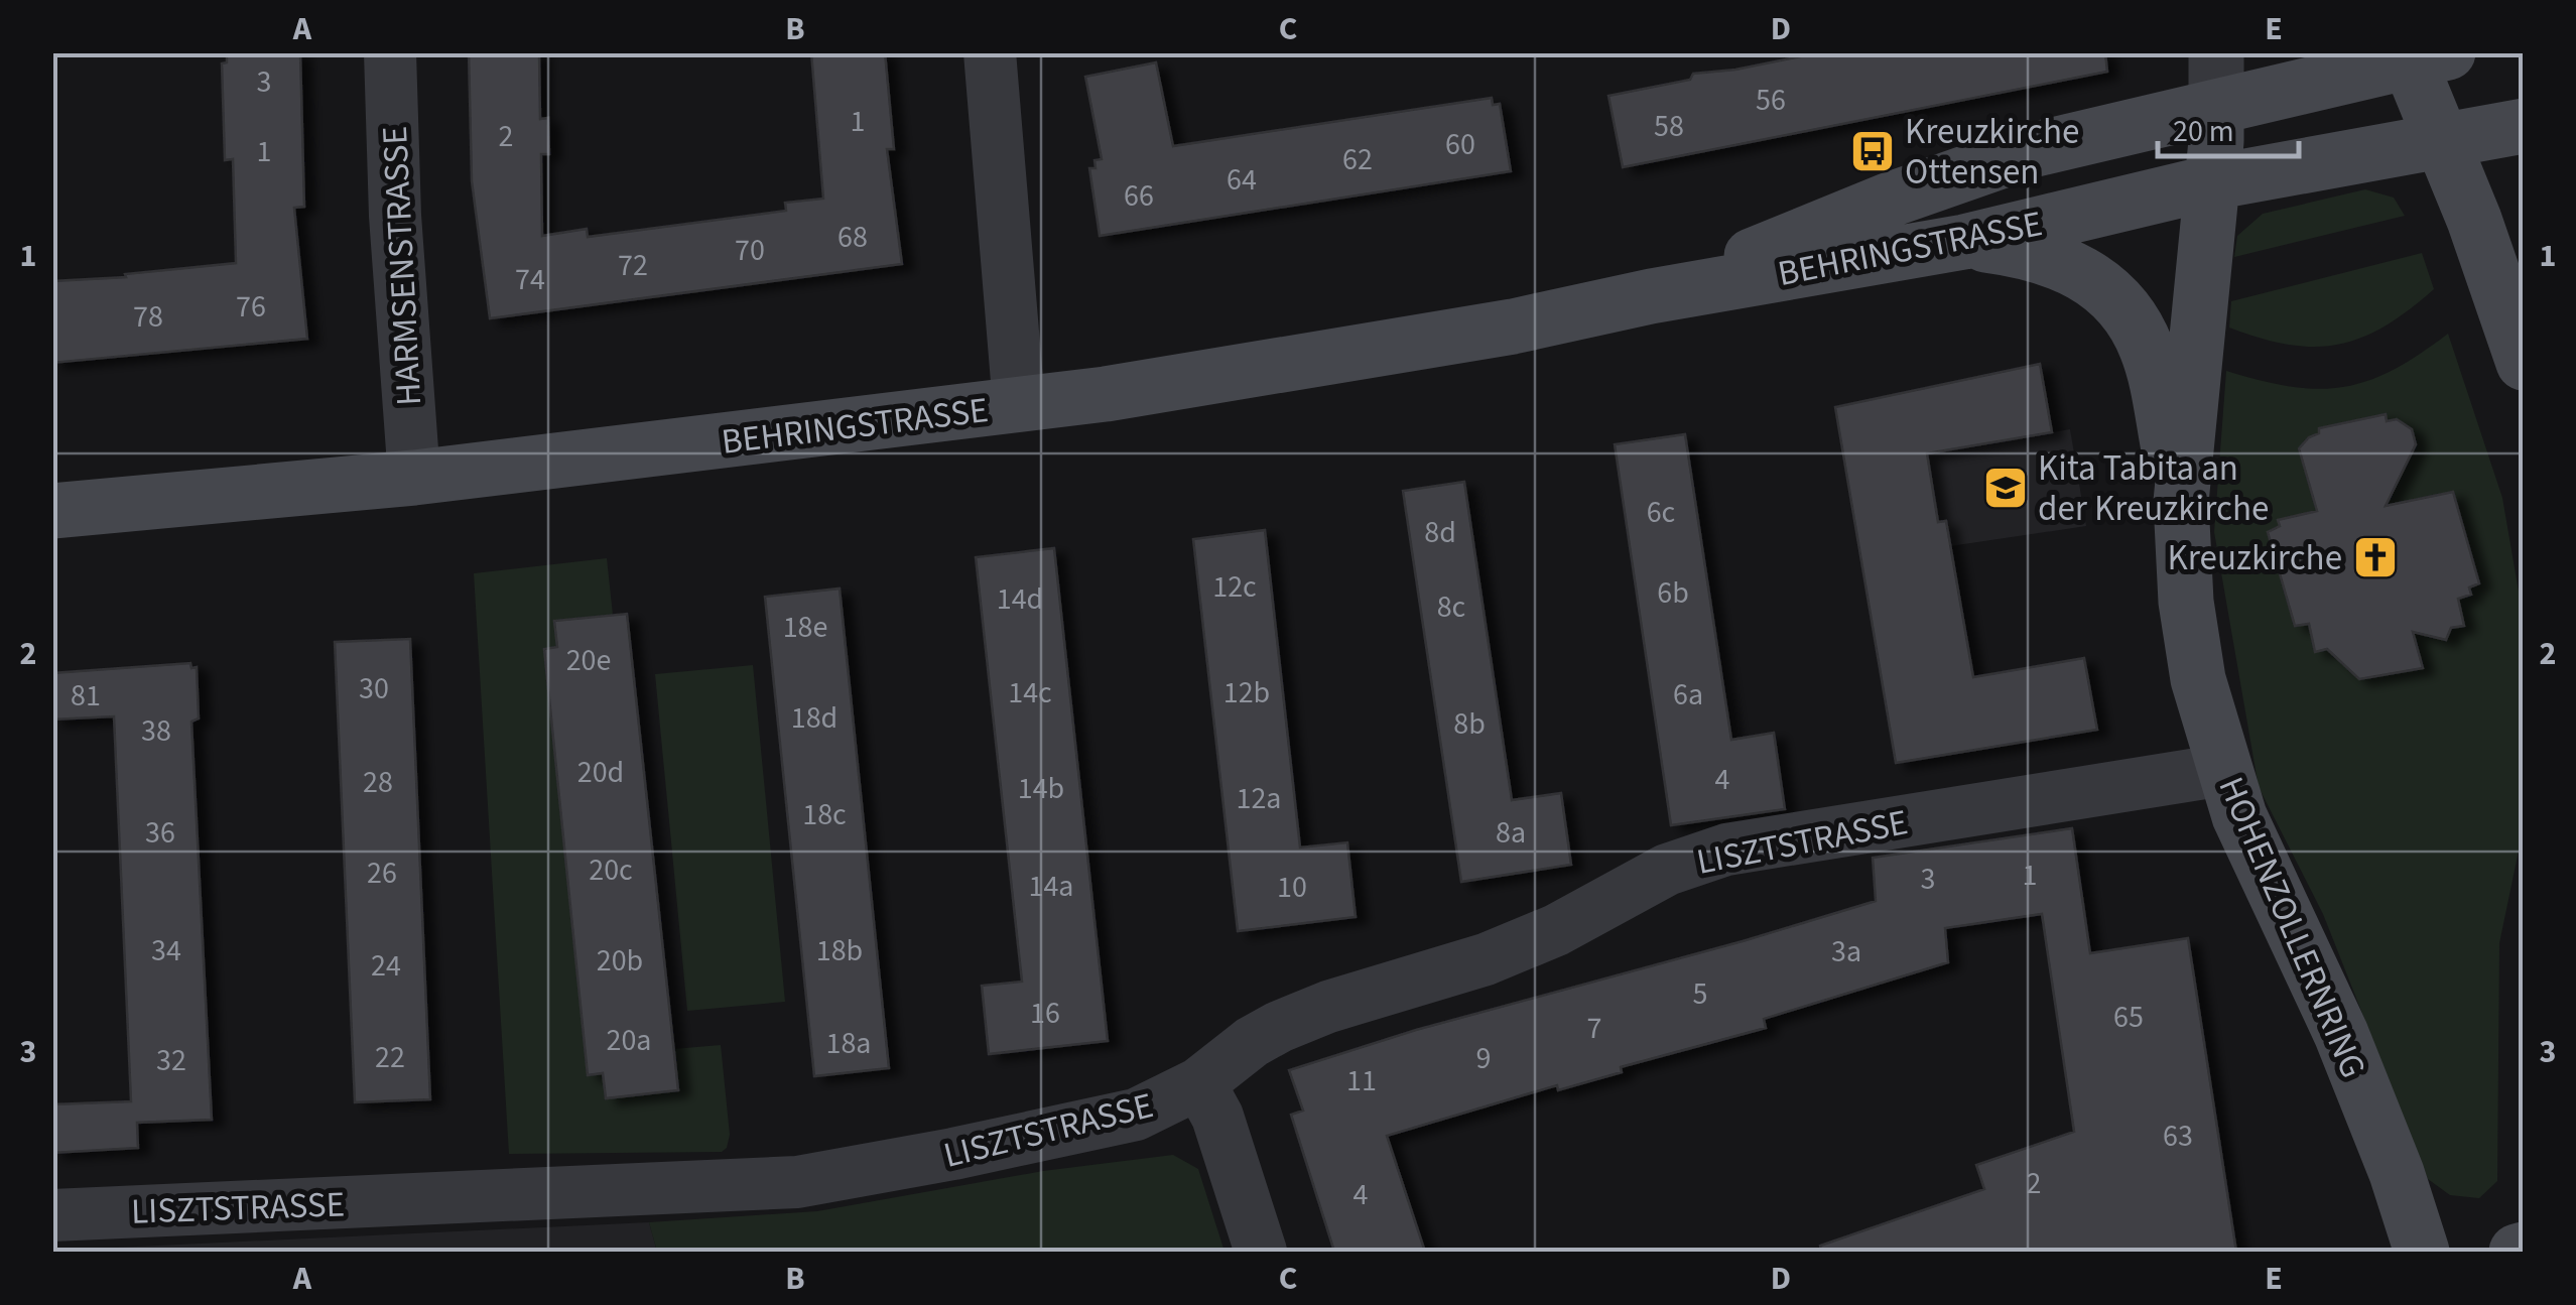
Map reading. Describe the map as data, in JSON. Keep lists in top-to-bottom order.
{
  "streets": {
    "main road": ["BEHRINGSTRASSE", "HOHENZOLLERNRING"],
    "street": ["HARMSENSTRASSE", "LISZTSTRASSE"]
  },
  "crossings": [
    ["BEHRINGSTRASSE", "HARMSENSTRASSE"],
    ["BEHRINGSTRASSE", "HOHENZOLLERNRING"],
    ["LISZTSTRASSE", "HOHENZOLLERNRING"]
  ],
  "places": {
    "bus stop": ["Kreuzkirche Ottensen"],
    "school or university": ["Kita Tabita an der Kreuzkirche"],
    "church": ["Kreuzkirche"]
  },
  "house_numbers": [
    "3",
    "56",
    "1",
    "58",
    "2",
    "60",
    "1",
    "62",
    "64",
    "66",
    "68",
    "70",
    "72",
    "74",
    "76",
    "78",
    "6c",
    "8d",
    "12c",
    "6b",
    "14d",
    "8c",
    "18e",
    "20e",
    "30",
    "14c",
    "12b",
    "6a",
    "81",
    "18d",
    "8b",
    "38",
    "20d",
    "4",
    "28",
    "14b",
    "12a",
    "18c",
    "36",
    "8a",
    "20c",
    "26",
    "1",
    "3",
    "14a",
    "10",
    "34",
    "18b",
    "3a",
    "20b",
    "24",
    "5",
    "16",
    "65",
    "7",
    "20a",
    "18a",
    "22",
    "9",
    "32",
    "11",
    "63",
    "2",
    "4"
  ],
  "scale_bar": "20 m",
  "grid": {
    "columns": [
      "A",
      "B",
      "C",
      "D",
      "E"
    ],
    "rows": ["1", "2", "3"]
  }
}
